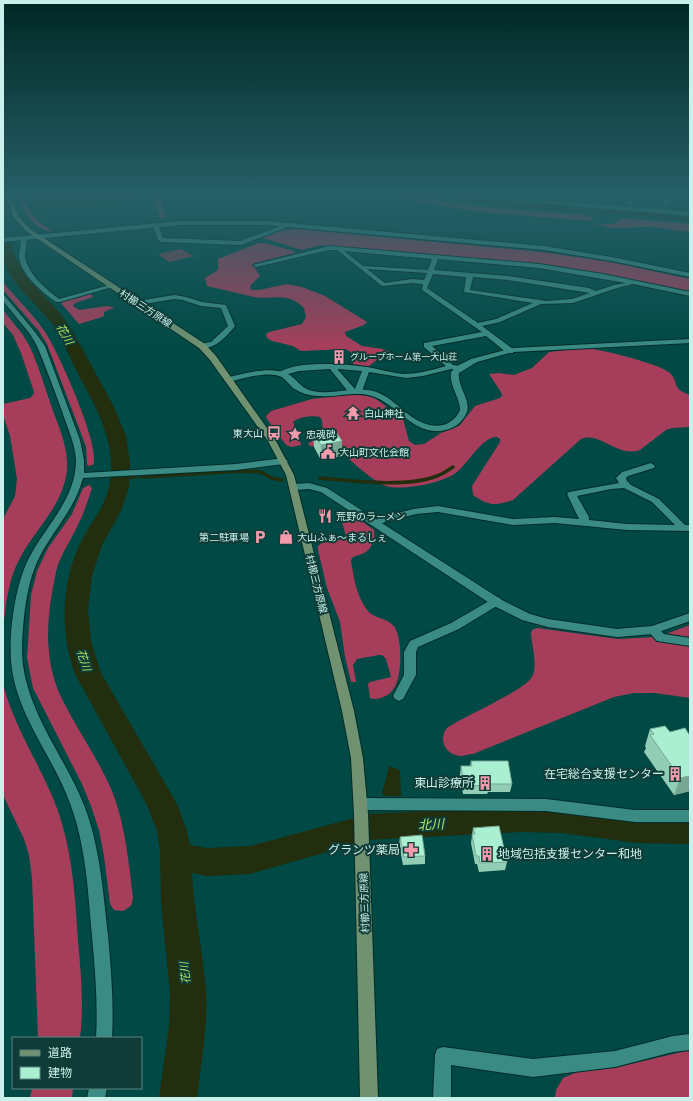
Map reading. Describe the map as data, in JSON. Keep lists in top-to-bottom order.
{
  "streets": {
    "main road": ["村櫛三方原線"]
  },
  "water": ["花川", "北川"],
  "places": {
    "building": [
      "グループホーム第一大山荘",
      "在宅総合支援センター",
      "東山診療所",
      "地域包括支援センター和地"
    ],
    "temple": ["白山神社"],
    "bus stop": ["東大山"],
    "place": ["忠魂碑"],
    "public building": ["大山町文化会館"],
    "restaurant": ["荒野のラーメン"],
    "parking": ["第二駐車場"],
    "shop": ["大山ふぁ～まるしぇ"],
    "pharmacy": ["グランツ薬局"]
  },
  "legend": ["道路", "建物"]
}
